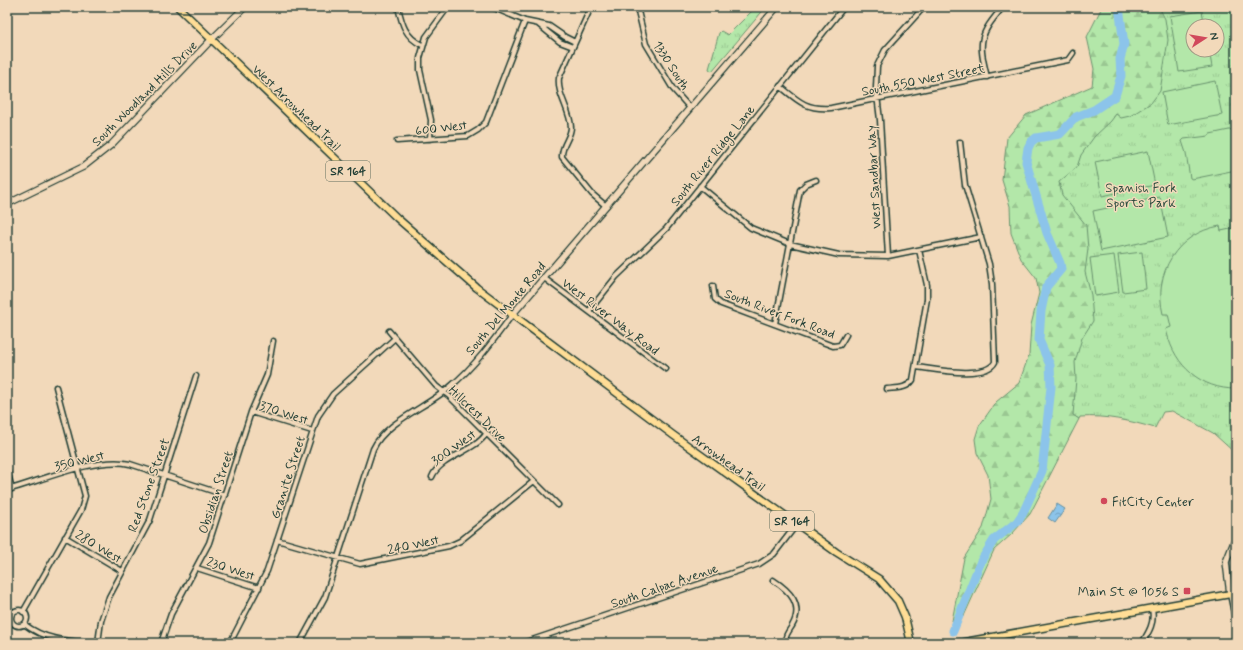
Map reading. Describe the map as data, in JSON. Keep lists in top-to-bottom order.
{
  "streets": {
    "main road": ["West Arrowhead Trail", "SR 164", "Arrowhead Trail"],
    "street": [
      "1330 South",
      "South 550 West Street",
      "South Woodland Hills Drive",
      "600 West",
      "South River Ridge Lane",
      "West Sandbar Way",
      "South Del Monte Road",
      "South River Fork Road",
      "West River Way Road",
      "370 West",
      "Hillcrest Drive",
      "300 West",
      "350 West",
      "Granite Street",
      "Red Stone Street",
      "Obsidian Street",
      "240 West",
      "280 West",
      "230 West",
      "South Calpac Avenue"
    ]
  },
  "crossings": [
    ["1330 South", "South Del Monte Road"],
    ["South 550 West Street", "South River Ridge Lane"],
    ["South 550 West Street", "West Sandbar Way"],
    ["South Woodland Hills Drive", "West Arrowhead Trail"],
    ["West Arrowhead Trail", "South Del Monte Road"],
    ["West Arrowhead Trail", "Arrowhead Trail"],
    ["South River Ridge Lane", "West River Way Road"],
    ["South Del Monte Road", "West River Way Road"],
    ["South Del Monte Road", "Hillcrest Drive"],
    ["South Del Monte Road", "Arrowhead Trail"],
    ["South Del Monte Road", "240 West"],
    ["370 West", "Granite Street"],
    ["370 West", "Obsidian Street"],
    ["Hillcrest Drive", "300 West"],
    ["Hillcrest Drive", "Granite Street"],
    ["Hillcrest Drive", "240 West"],
    ["350 West", "Red Stone Street"],
    ["350 West", "Obsidian Street"],
    ["Arrowhead Trail", "South Calpac Avenue"],
    ["Granite Street", "240 West"],
    ["Granite Street", "230 West"],
    ["Red Stone Street", "280 West"],
    ["Obsidian Street", "230 West"]
  ],
  "parks": ["Spanish Fork Sports Park"],
  "places": {
    "other": ["FitCity Center"],
    "transit": ["Main St @ 1056 S"]
  },
  "north": "right"
}
